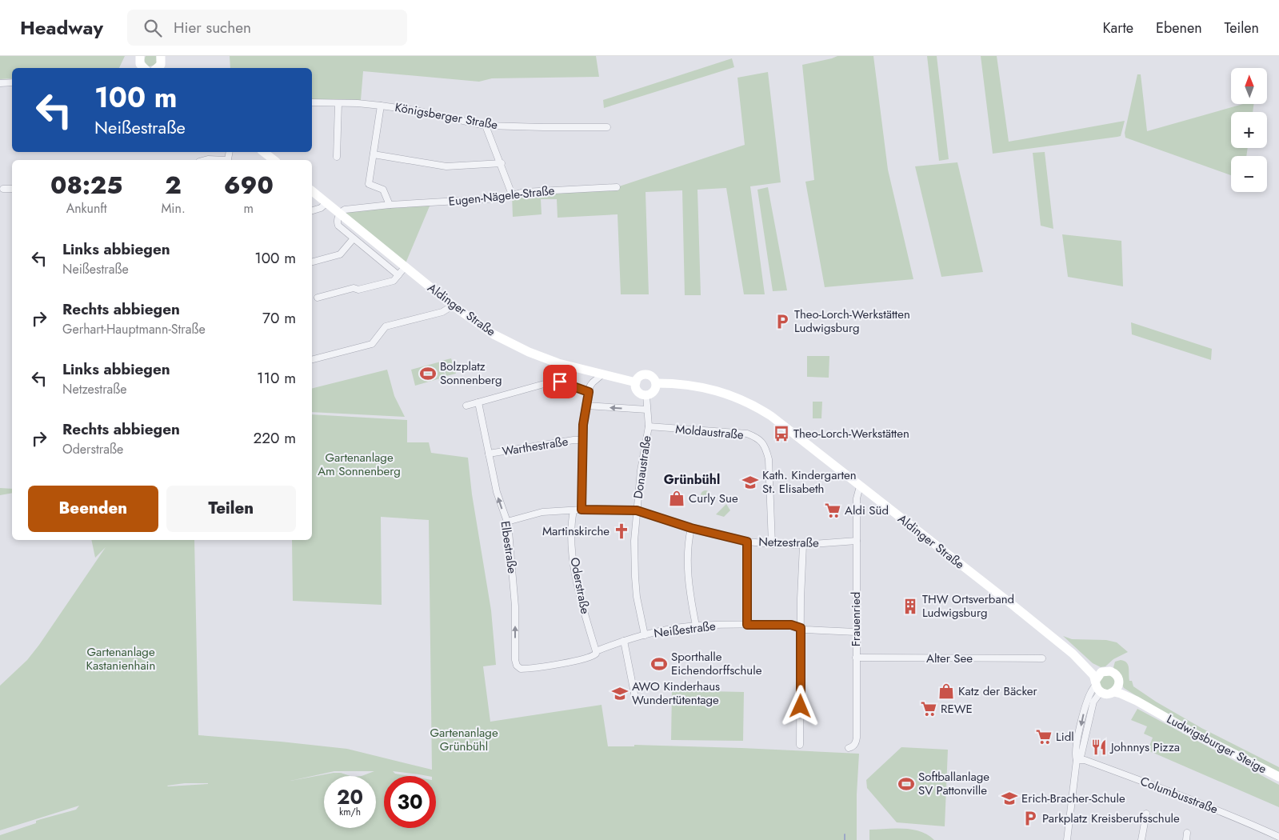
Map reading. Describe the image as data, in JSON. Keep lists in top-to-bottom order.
{
  "streets": {
    "main road": ["Aldinger Straße", "Ludwigsburger Steige"],
    "street": [
      "Königsberger Straße",
      "Eugen-Nägele-Straße",
      "Moldaustraße",
      "Warthestraße",
      "Donaustraße",
      "Netzestraße",
      "Elbestraße",
      "Oderstraße",
      "Frauenried",
      "Neißestraße",
      "Alter See",
      "Columbusstraße"
    ]
  },
  "crossings": [
    ["Eugen-Nägele-Straße", "Aldinger Straße"],
    ["Aldinger Straße", "Donaustraße"],
    ["Aldinger Straße", "Frauenried"],
    ["Moldaustraße", "Donaustraße"],
    ["Moldaustraße", "Netzestraße"],
    ["Warthestraße", "Elbestraße"],
    ["Donaustraße", "Netzestraße"],
    ["Donaustraße", "Neißestraße"],
    ["Netzestraße", "Frauenried"],
    ["Elbestraße", "Neißestraße"],
    ["Oderstraße", "Neißestraße"],
    ["Frauenried", "Neißestraße"],
    ["Frauenried", "Alter See"]
  ],
  "one_way": ["Elbestraße"],
  "districts": ["Grünbühl"],
  "parks": ["Gartenanlage Am Sonnenberg", "Gartenanlage Kastanienhain", "Gartenanlage Grünbühl"],
  "places": {
    "parking": ["Theo-Lorch-Werkstätten Ludwigsburg", "Parkplatz Kreisberufsschule"],
    "sports": ["Bolzplatz Sonnenberg", "Sporthalle Eichendorffschule", "Softballanlage SV Pattonville"],
    "bus stop": ["Theo-Lorch-Werkstätten"],
    "school or university": ["Kath. Kindergarten St. Elisabeth", "AWO Kinderhaus Wundertütentage", "Erich-Bracher-Schule"],
    "shop": ["Curly Sue", "Katz der Bäcker"],
    "supermarket": ["Aldi Süd", "REWE", "Lidl"],
    "church": ["Martinskirche"],
    "building": ["THW Ortsverband Ludwigsburg"],
    "restaurant": ["Johnnys Pizza"]
  },
  "north": "top",
  "page": {
    "header": "Headway",
    "search": "Hier suchen",
    "nav": ["Karte", "Ebenen", "Teilen"],
    "map_buttons": ["+", "−"],
    "turn": ["100 m", "Neißestraße"],
    "eta": [
      "08:25",
      "Ankunft",
      "2",
      "Min.",
      "690",
      "m"
    ],
    "list": [
      {
        "name": "Links abbiegen",
        "note": "Neißestraße",
        "value": "100 m"
      },
      {
        "name": "Rechts abbiegen",
        "note": "Gerhart-Hauptmann-Straße",
        "value": "70 m"
      },
      {
        "name": "Links abbiegen",
        "note": "Netzestraße",
        "value": "110 m"
      },
      {
        "name": "Rechts abbiegen",
        "note": "Oderstraße",
        "value": "220 m"
      }
    ],
    "buttons": ["Beenden", "Teilen"],
    "speed": "20 km/h",
    "limit": "30"
  }
}
